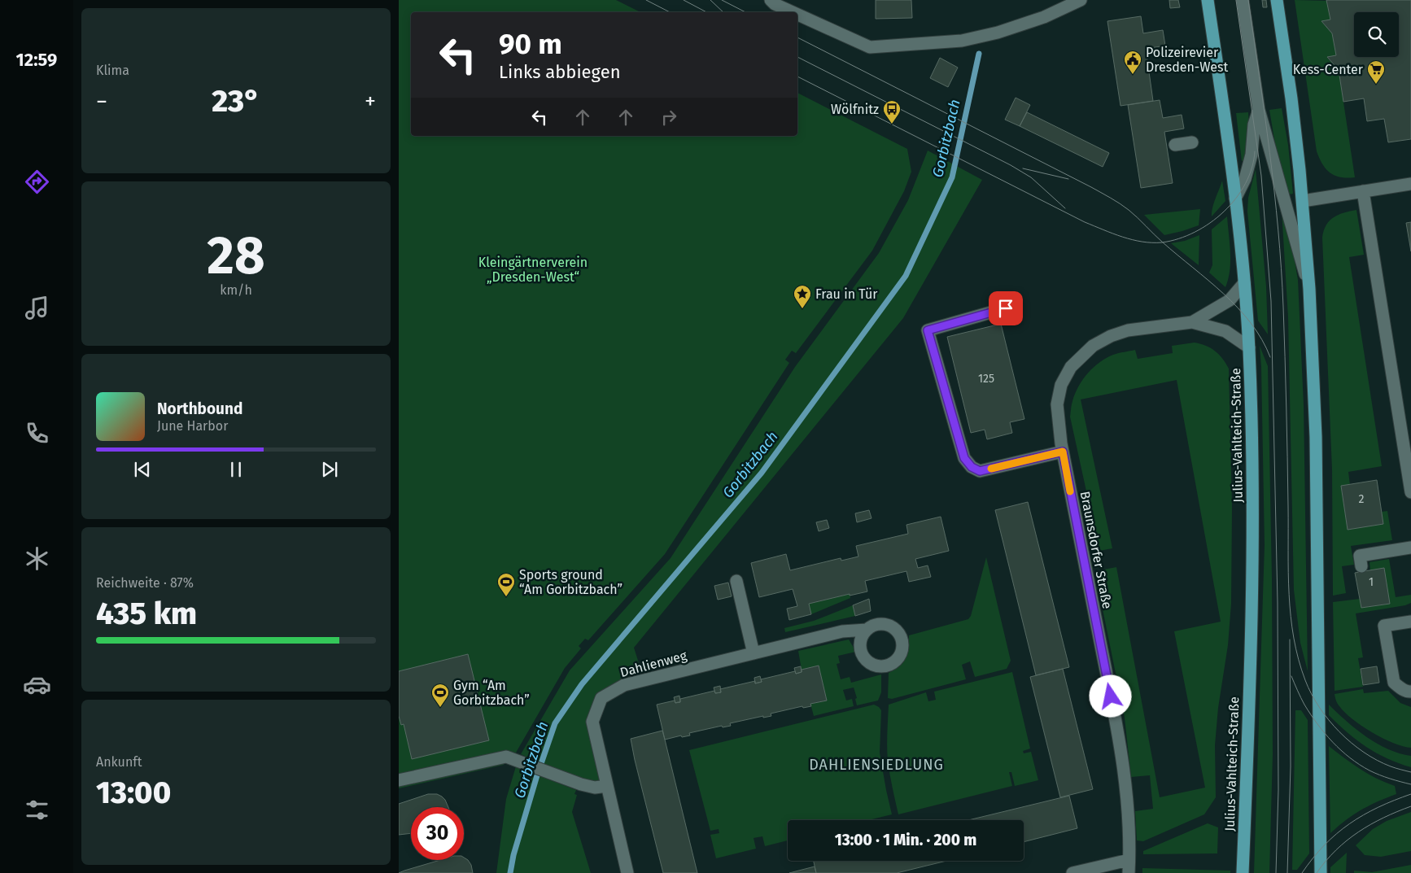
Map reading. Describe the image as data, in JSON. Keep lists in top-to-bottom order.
{
  "streets": {
    "main road": ["Julius-Vahlteich-Straße"],
    "street": ["Braunsdorfer Straße", "Dahlienweg"]
  },
  "crossings": [
    ["Julius-Vahlteich-Straße", "Braunsdorfer Straße"]
  ],
  "districts": ["DAHLIENSIEDLUNG"],
  "water": ["Gorbitzbach"],
  "parks": ["Kleingärtnerverein „Dresden-West“"],
  "places": {
    "public building": ["Polizeirevier Dresden-West"],
    "supermarket": ["Kess-Center"],
    "bus stop": ["Wölfnitz"],
    "place": ["Frau in Tür"],
    "sports": ["Sports ground “Am Gorbitzbach”", "Gym “Am Gorbitzbach”"]
  },
  "house_numbers": ["125", "2", "1"],
  "page": {
    "tabs": "12:59",
    "tile": [
      "Klima",
      ["28", "km/h"],
      ["Reichweite · 87%", "435 km"],
      ["Ankunft", "13:00"]
    ],
    "turn": ["90 m", "Links abbiegen"],
    "heat": ["−", "23°", "+"],
    "song": ["Northbound", "June Harbor"],
    "limit": "30",
    "trip": "13:00 · 1 Min. · 200 m"
  }
}
